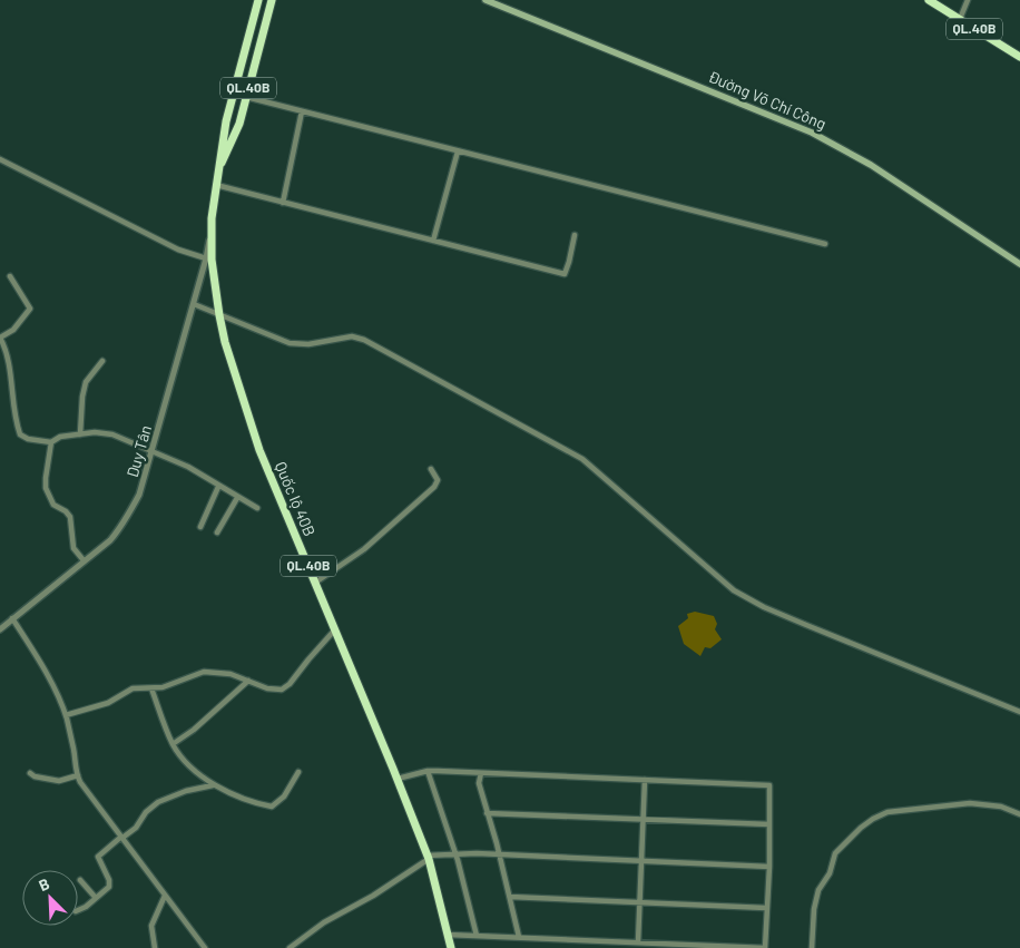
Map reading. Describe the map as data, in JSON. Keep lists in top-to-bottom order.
{
  "streets": {
    "highway": ["QL.40B", "Quốc lộ 40B"],
    "main road": ["Đường Võ Chí Công"],
    "street": ["Duy Tân"]
  },
  "crossings": [
    ["Duy Tân", "Quốc lộ 40B"]
  ],
  "north": "top left"
}
